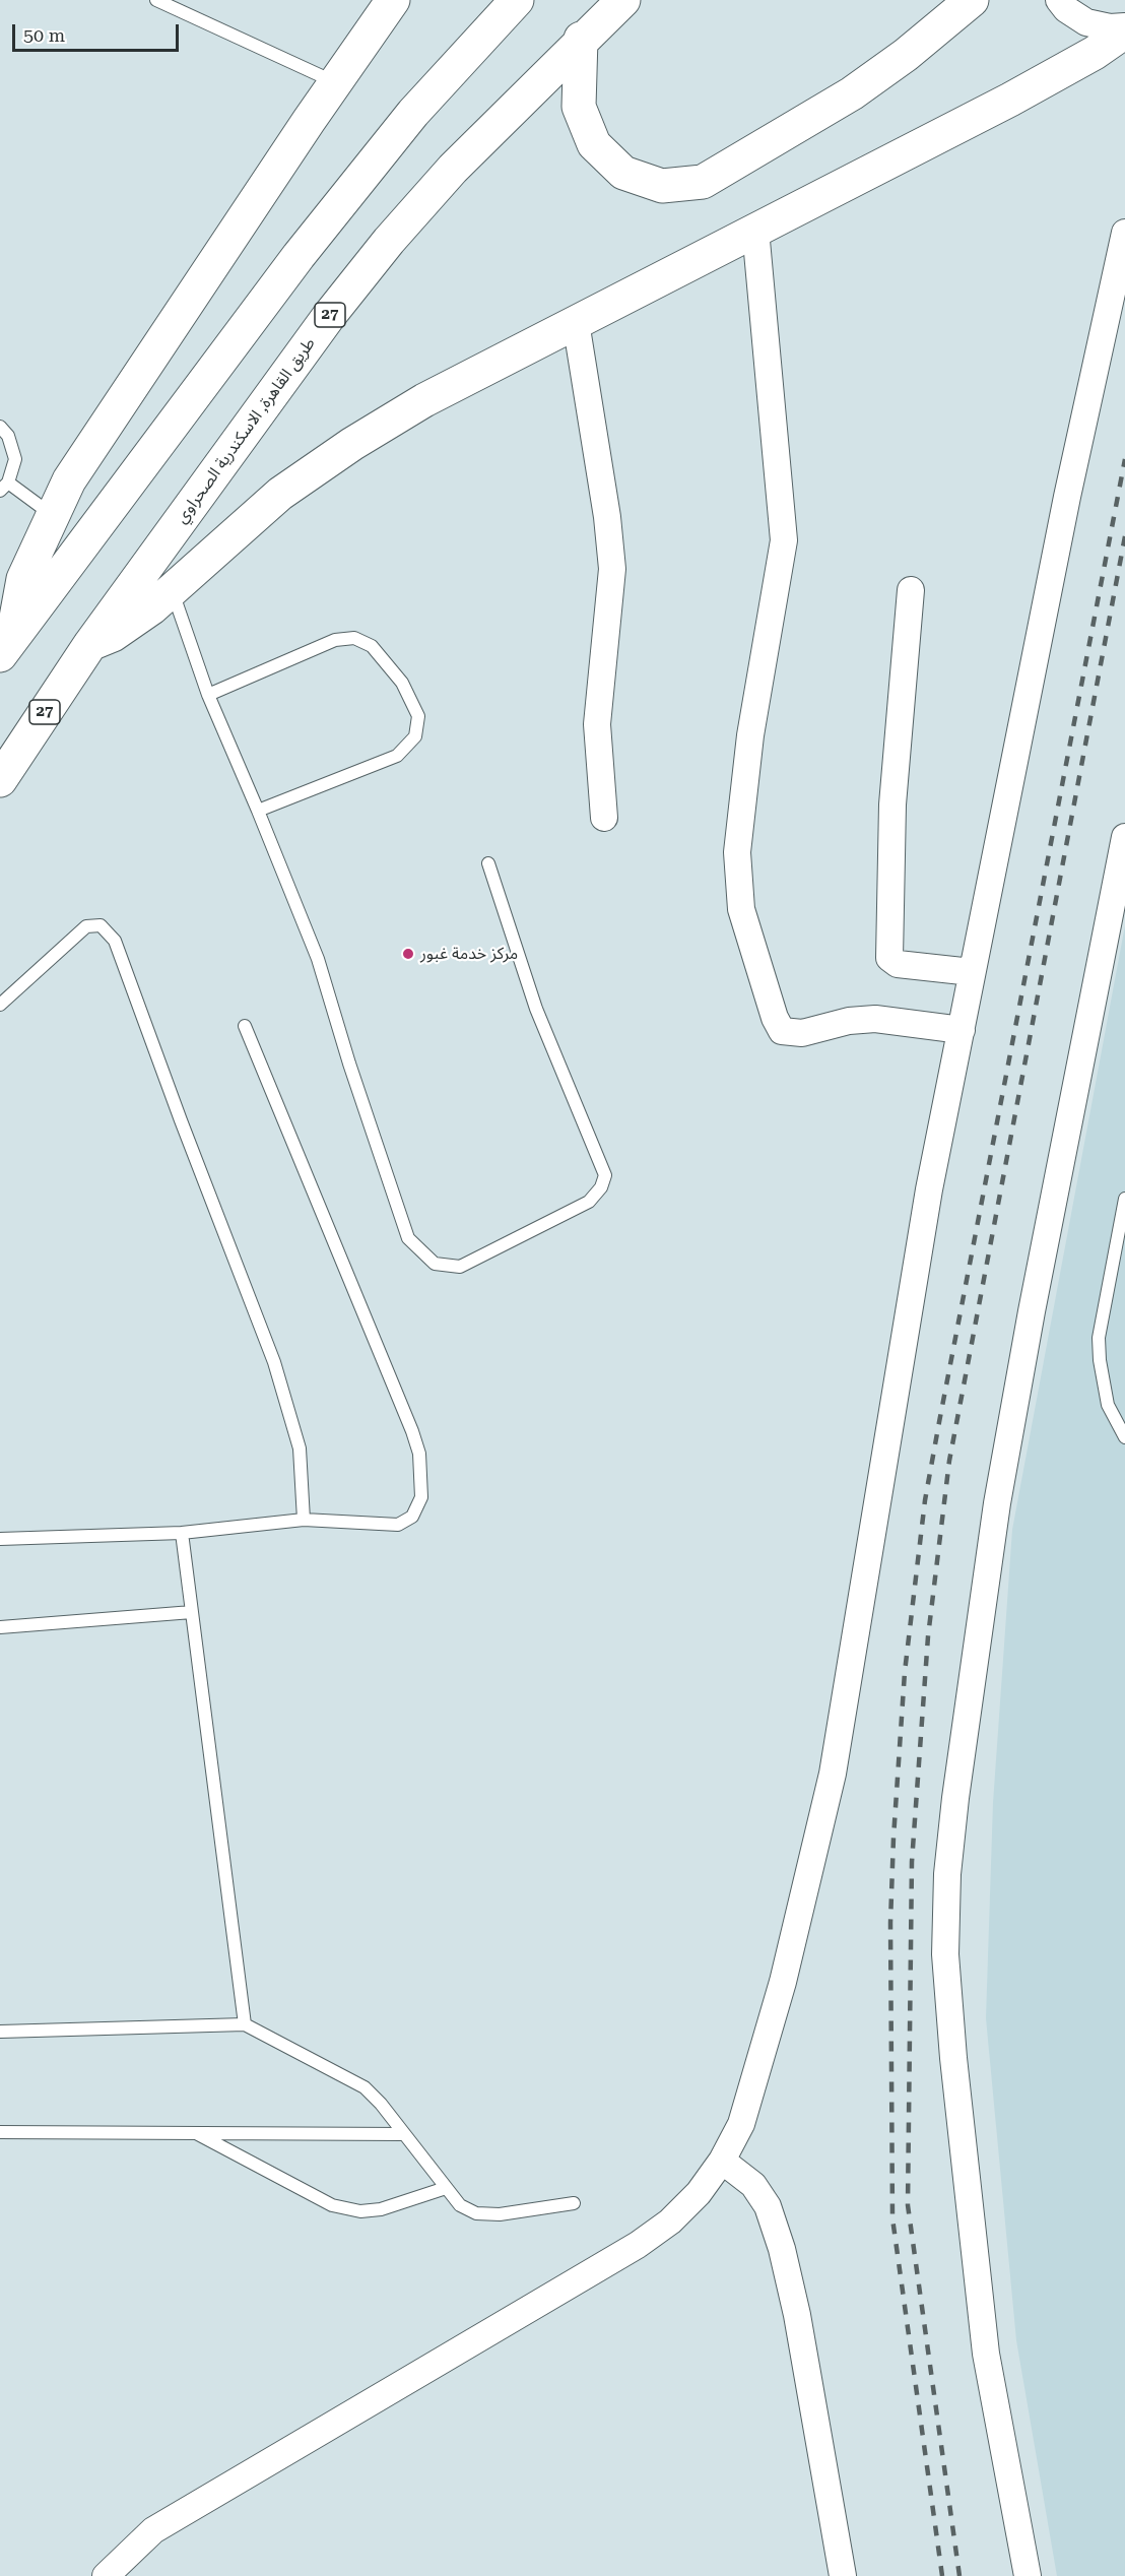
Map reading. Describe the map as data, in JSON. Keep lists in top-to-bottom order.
{
  "streets": {
    "highway": ["27", "طريق القاهرة, الاسكندرية الصحراوي"]
  },
  "places": ["مركز خدمة غبور"],
  "scale_bar": "50 m"
}
